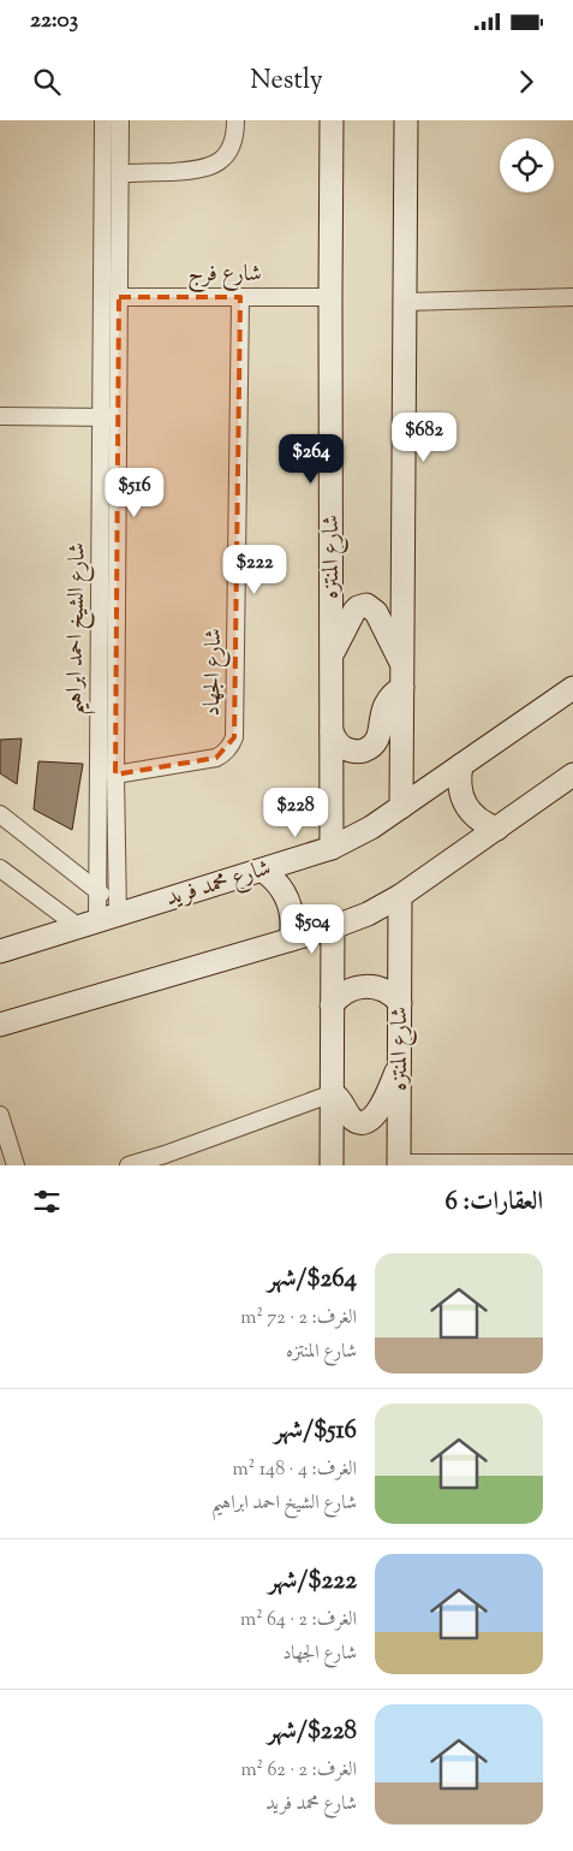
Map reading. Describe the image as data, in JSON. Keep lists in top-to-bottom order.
{
  "streets": {
    "street": [
      "شارع فرج",
      "شارع المنتزه",
      "شارع الشيخ احمد ابراهيم",
      "شارع الجهاد",
      "شارع محمد فريد"
    ]
  },
  "crossings": [
    ["شارع فرج", "شارع المنتزه"],
    ["شارع فرج", "شارع الشيخ احمد ابراهيم"],
    ["شارع فرج", "شارع الجهاد"],
    ["شارع المنتزه", "شارع محمد فريد"],
    ["شارع الشيخ احمد ابراهيم", "شارع الجهاد"],
    ["شارع الشيخ احمد ابراهيم", "شارع محمد فريد"]
  ],
  "page": {
    "status": "22:03",
    "header": "Nestly",
    "price": [
      "$682",
      "$264",
      "$516",
      "$222",
      "$228",
      "$504"
    ],
    "heading": "العقارات: 6",
    "list": [
      {
        "name": "$264/شهر",
        "note": "الغرف: 2 · 72 m² · شارع المنتزه"
      },
      {
        "name": "$516/شهر",
        "note": "الغرف: 4 · 148 m² · شارع الشيخ احمد ابراهيم"
      },
      {
        "name": "$222/شهر",
        "note": "الغرف: 2 · 64 m² · شارع الجهاد"
      },
      {
        "name": "$228/شهر",
        "note": "الغرف: 2 · 62 m² · شارع محمد فريد"
      }
    ]
  }
}
